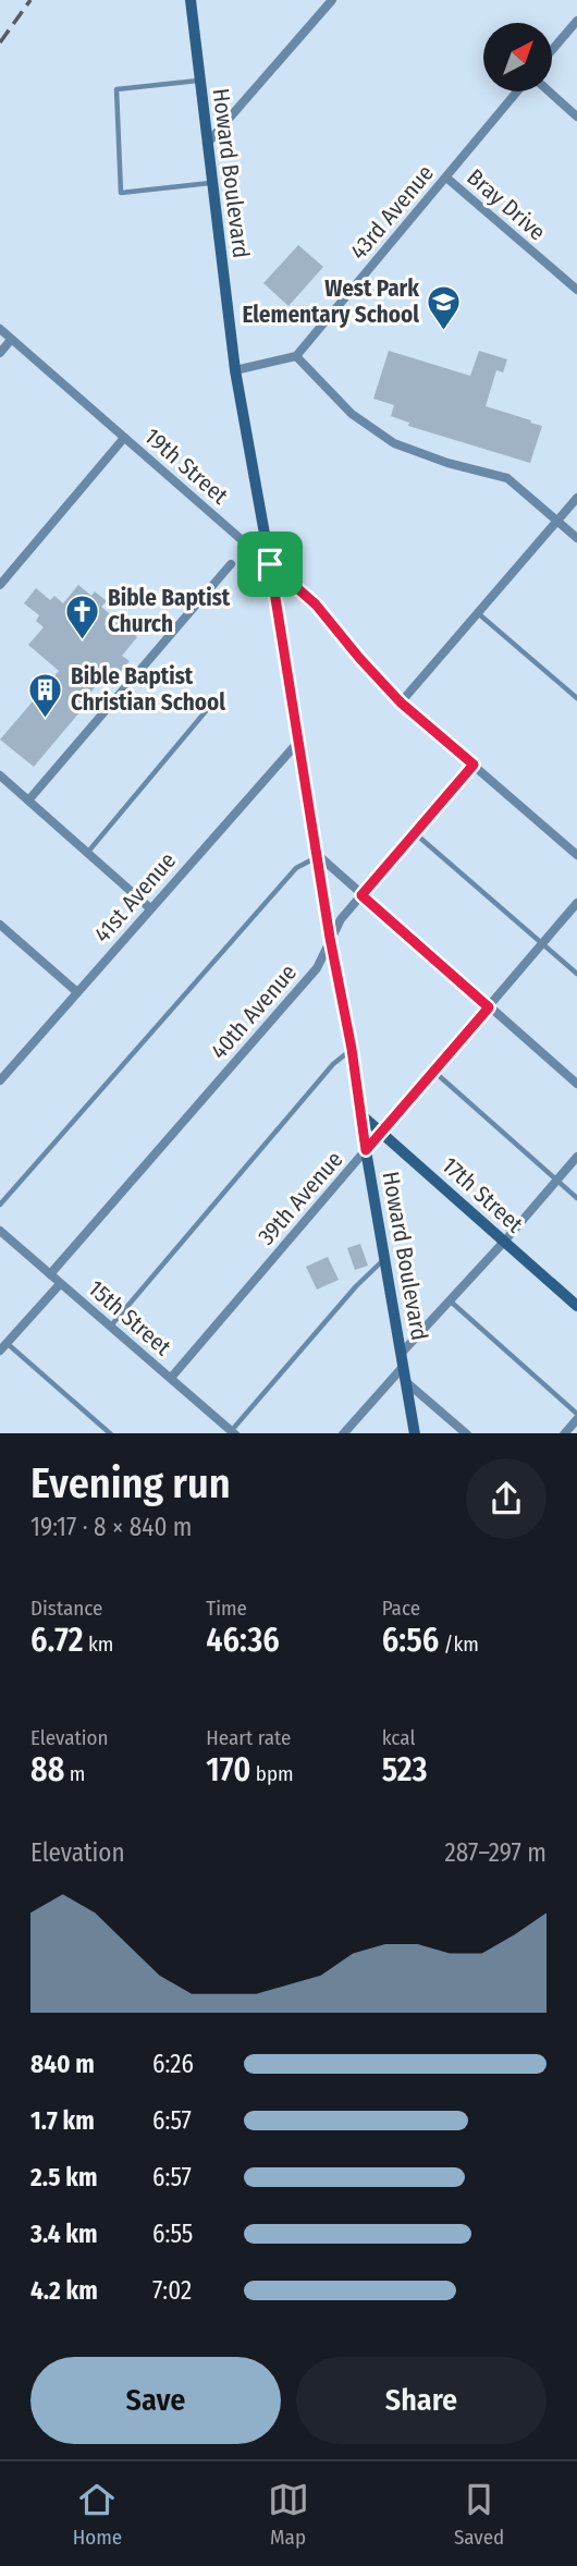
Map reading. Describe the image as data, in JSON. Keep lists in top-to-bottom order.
{
  "streets": {
    "main road": ["Howard Boulevard", "17th Street"],
    "street": [
      "Bray Drive",
      "43rd Avenue",
      "19th Street",
      "41st Avenue",
      "40th Avenue",
      "39th Avenue",
      "15th Street"
    ]
  },
  "crossings": [
    ["Howard Boulevard", "19th Street"],
    ["Howard Boulevard", "41st Avenue"],
    ["Howard Boulevard", "40th Avenue"],
    ["Howard Boulevard", "17th Street"],
    ["Howard Boulevard", "39th Avenue"],
    ["Bray Drive", "43rd Avenue"],
    ["19th Street", "40th Avenue"],
    ["40th Avenue", "15th Street"],
    ["17th Street", "39th Avenue"],
    ["39th Avenue", "15th Street"]
  ],
  "places": {
    "school or university": ["West Park Elementary School"],
    "church": ["Bible Baptist Church"],
    "building": ["Bible Baptist Christian School"]
  },
  "north": "top right",
  "page": {
    "heading": ["Evening run", "19:17 · 8 × 840 m"],
    "stats": [
      ["Distance", "6.72 km"],
      ["Time", "46:36"],
      ["Pace", "6:56 /km"],
      ["Elevation", "88 m"],
      ["Heart rate", "170 bpm"],
      ["kcal", "523"]
    ],
    "chart": ["Elevation", "287–297 m"],
    "list": [
      {
        "name": "840 m",
        "note": "6:26"
      },
      {
        "name": "1.7 km",
        "note": "6:57"
      },
      {
        "name": "2.5 km",
        "note": "6:57"
      },
      {
        "name": "3.4 km",
        "note": "6:55"
      },
      {
        "name": "4.2 km",
        "note": "7:02"
      }
    ],
    "buttons": ["Save", "Share"],
    "tabs": ["Home", "Map", "Saved"]
  }
}
